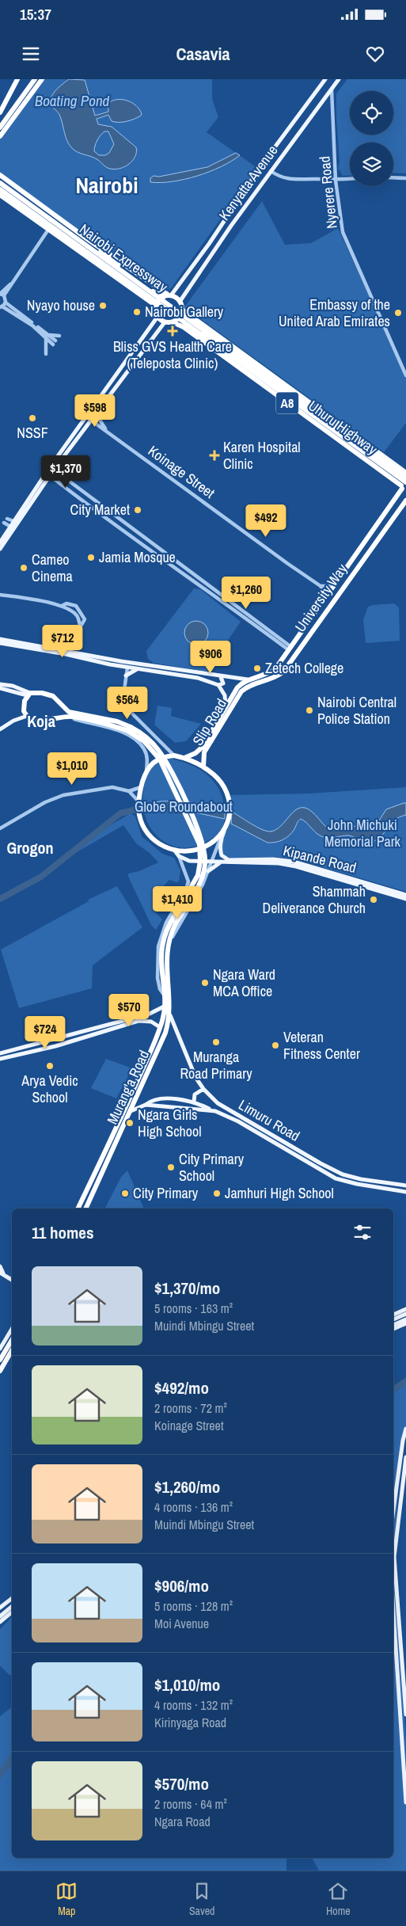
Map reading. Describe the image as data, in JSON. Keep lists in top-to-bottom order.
{
  "streets": {
    "highway": [
      "Nairobi Expressway",
      "A8",
      "Uhuru Highway",
      "University Way",
      "Slip Road",
      "Murang'a Road"
    ],
    "main road": ["Kenyatta Avenue", "Kipande Road", "Limuru Road"],
    "street": ["Nyerere Road", "Koinage Street"]
  },
  "crossings": [
    ["Kenyatta Avenue", "Nyerere Road"],
    ["Kenyatta Avenue", "A8"],
    ["Kenyatta Avenue", "Uhuru Highway"],
    ["Nairobi Expressway", "A8"],
    ["Nairobi Expressway", "Uhuru Highway"],
    ["Nairobi Expressway", "University Way"],
    ["A8", "Uhuru Highway"],
    ["A8", "University Way"],
    ["Uhuru Highway", "University Way"],
    ["Koinage Street", "University Way"],
    ["University Way", "Slip Road"],
    ["Slip Road", "Kipande Road"],
    ["Slip Road", "Murang'a Road"],
    ["Kipande Road", "Murang'a Road"],
    ["Murang'a Road", "Limuru Road"]
  ],
  "districts": ["Nairobi", "Koja", "Grogon"],
  "water": ["Boating Pond"],
  "parks": ["Globe Roundabout", "John Michuki Memorial Park"],
  "places": {
    "other": [
      "Nyayo house",
      "Nairobi Gallery",
      "Embassy of the United Arab Emirates",
      "NSSF",
      "City Market",
      "Jamia Mosque",
      "Cameo Cinema",
      "Zetech College",
      "Nairobi Central Police Station",
      "Shammah Deliverance Church",
      "Ngara Ward MCA Office",
      "Muranga Road Primary",
      "Veteran Fitness Center",
      "Arya Vedic School",
      "Ngara Girls High School",
      "City Primary School",
      "City Primary",
      "Jamhuri High School"
    ],
    "health": ["Bliss GVS Health Care (Teleposta Clinic)", "Karen Hospital Clinic"]
  },
  "page": {
    "status": "15:37",
    "header": "Casavia",
    "price": [
      "$598",
      "$1,370",
      "$492",
      "$1,260",
      "$712",
      "$906",
      "$564",
      "$1,010",
      "$1,410",
      "$570",
      "$724"
    ],
    "heading": "11 homes",
    "list": [
      {
        "name": "$1,370/mo",
        "note": "5 rooms · 163 m² · Muindi Mbingu Street"
      },
      {
        "name": "$492/mo",
        "note": "2 rooms · 72 m² · Koinage Street"
      },
      {
        "name": "$1,260/mo",
        "note": "4 rooms · 136 m² · Muindi Mbingu Street"
      },
      {
        "name": "$906/mo",
        "note": "5 rooms · 128 m² · Moi Avenue"
      },
      {
        "name": "$1,010/mo",
        "note": "4 rooms · 132 m² · Kirinyaga Road"
      },
      {
        "name": "$570/mo",
        "note": "2 rooms · 64 m² · Ngara Road"
      }
    ],
    "tabs": ["Map", "Saved", "Home"]
  }
}
